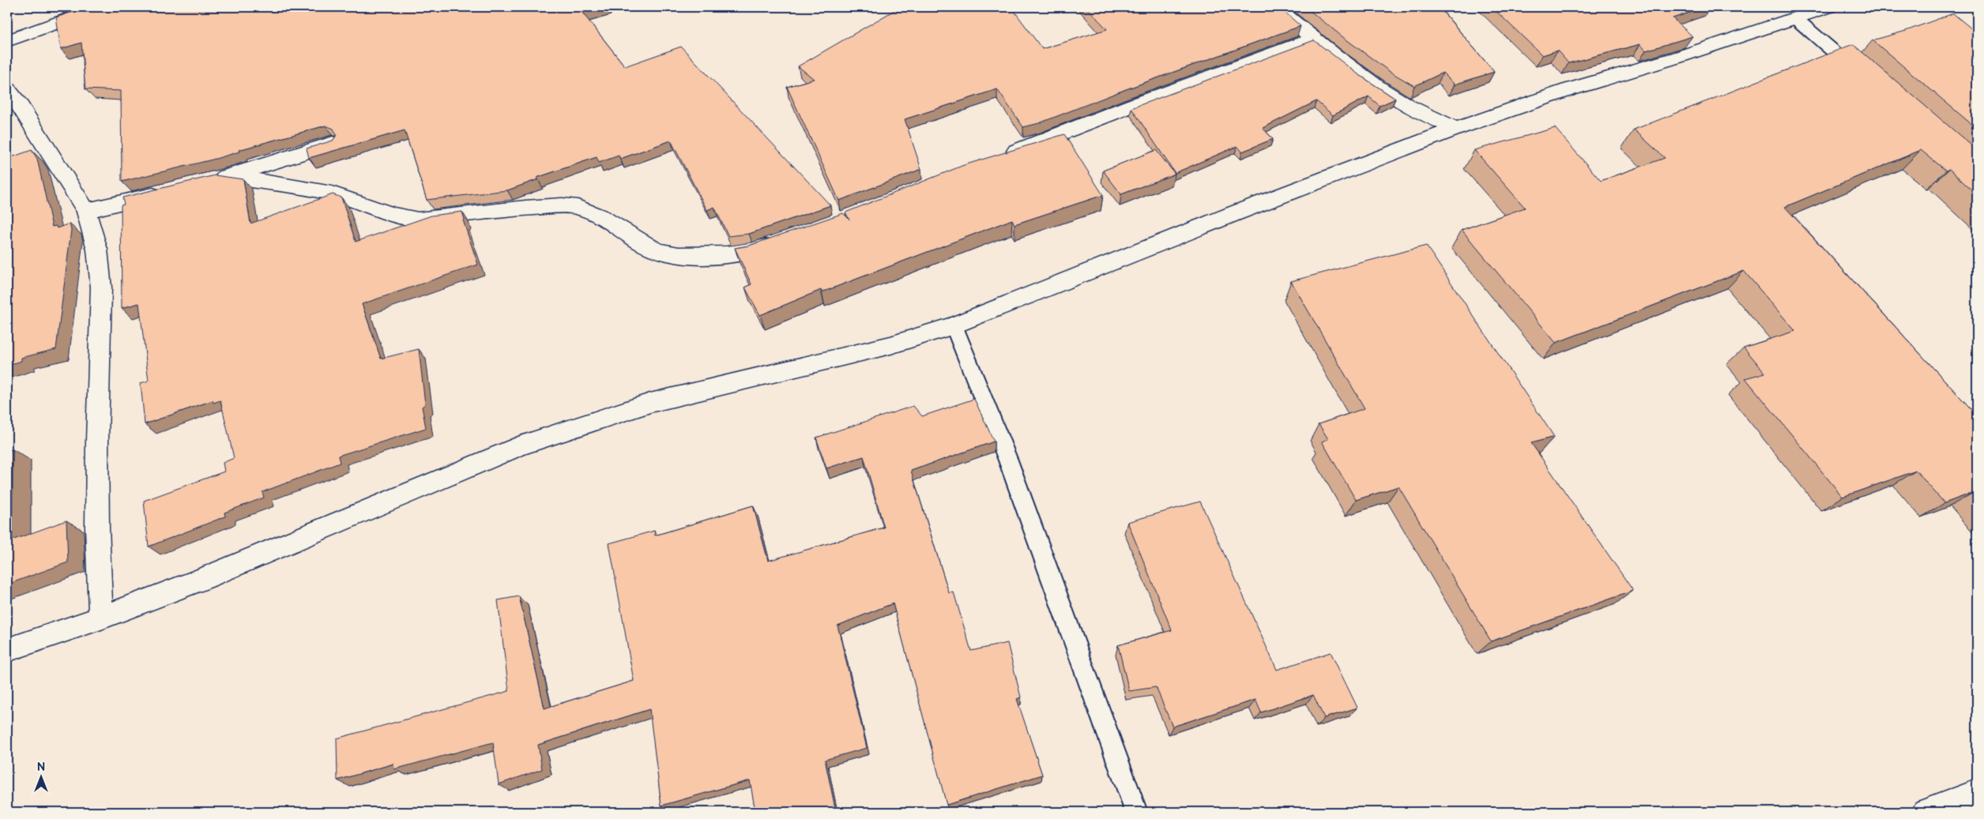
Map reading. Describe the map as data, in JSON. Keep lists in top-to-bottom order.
{
  "north": "top"
}
